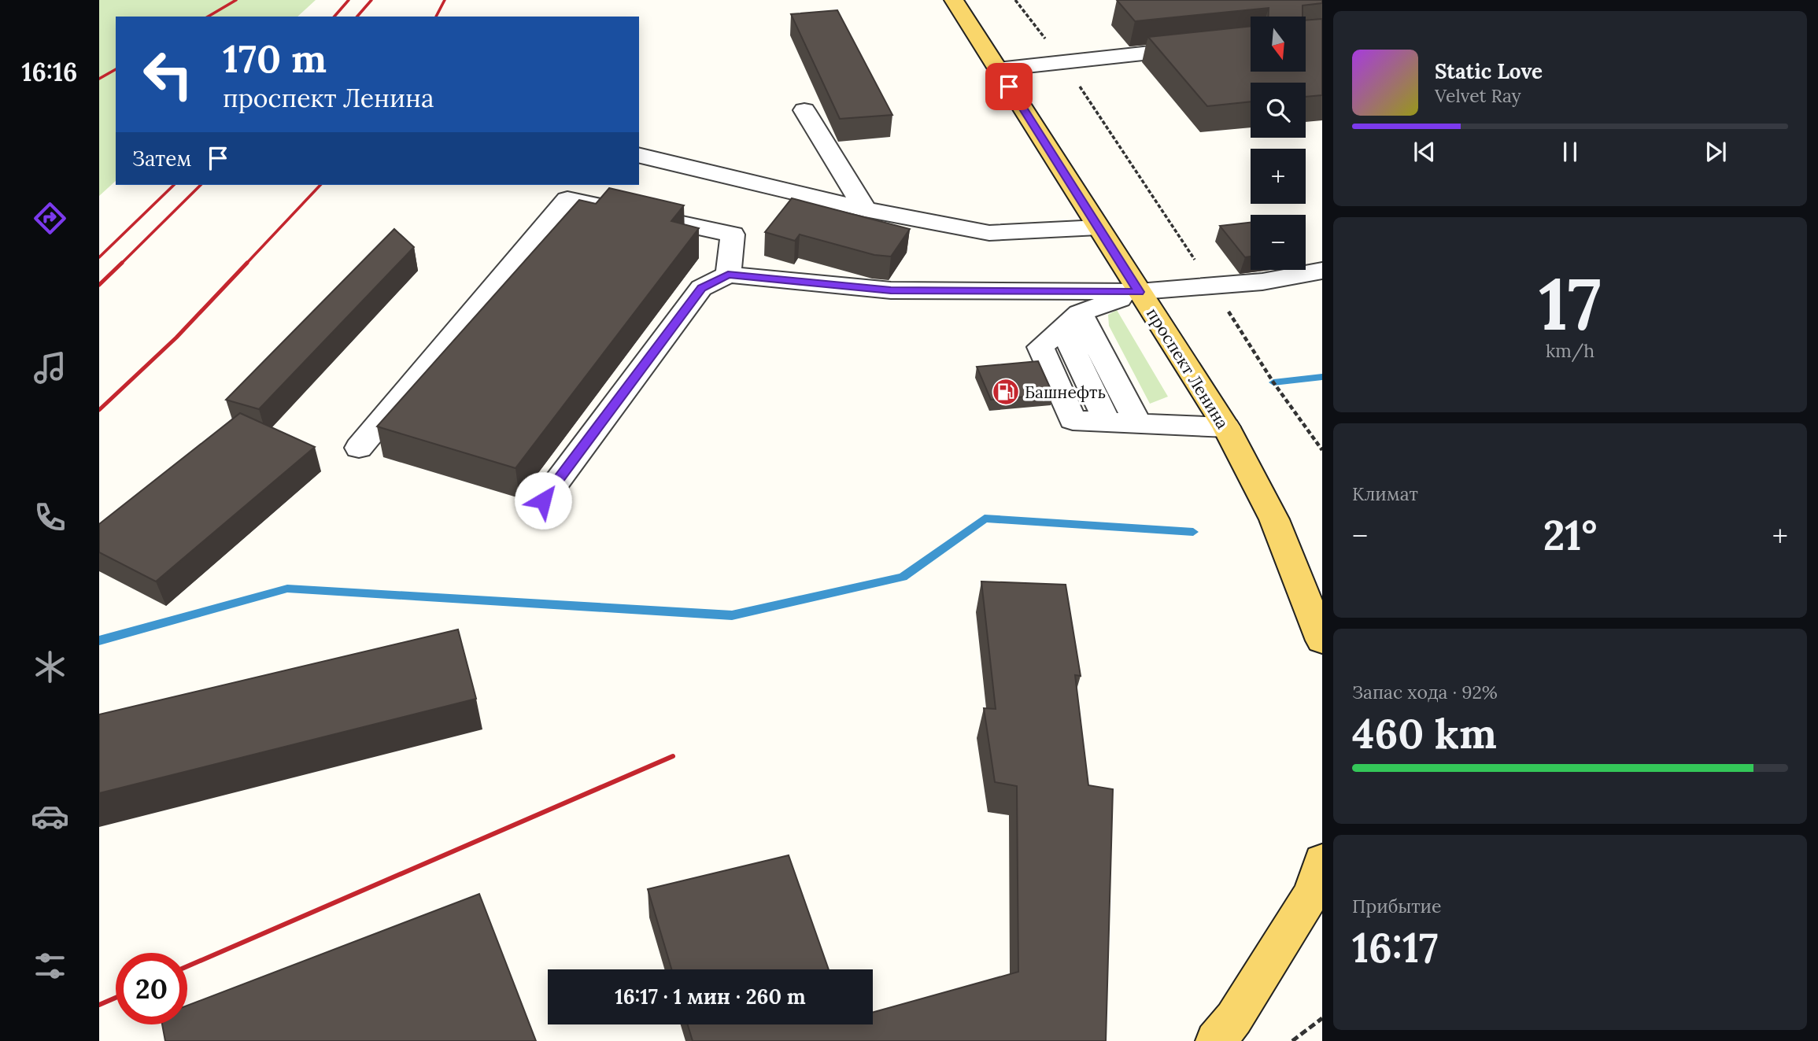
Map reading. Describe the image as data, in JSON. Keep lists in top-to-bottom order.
{
  "streets": {
    "main road": ["проспект Ленина"]
  },
  "places": {
    "fuel station": ["Башнефть"]
  },
  "north": "bottom",
  "page": {
    "tabs": "16:16",
    "map_buttons": ["+", "−"],
    "turn": ["170 m", "проспект Ленина"],
    "song": ["Static Love", "Velvet Ray"],
    "then": "Затем",
    "tile": [
      ["17", "km/h"],
      "Климат",
      ["Запас хода · 92%", "460 km"],
      ["Прибытие", "16:17"]
    ],
    "heat": ["−", "21°", "+"],
    "limit": "20",
    "trip": "16:17 · 1 мин · 260 m"
  }
}
